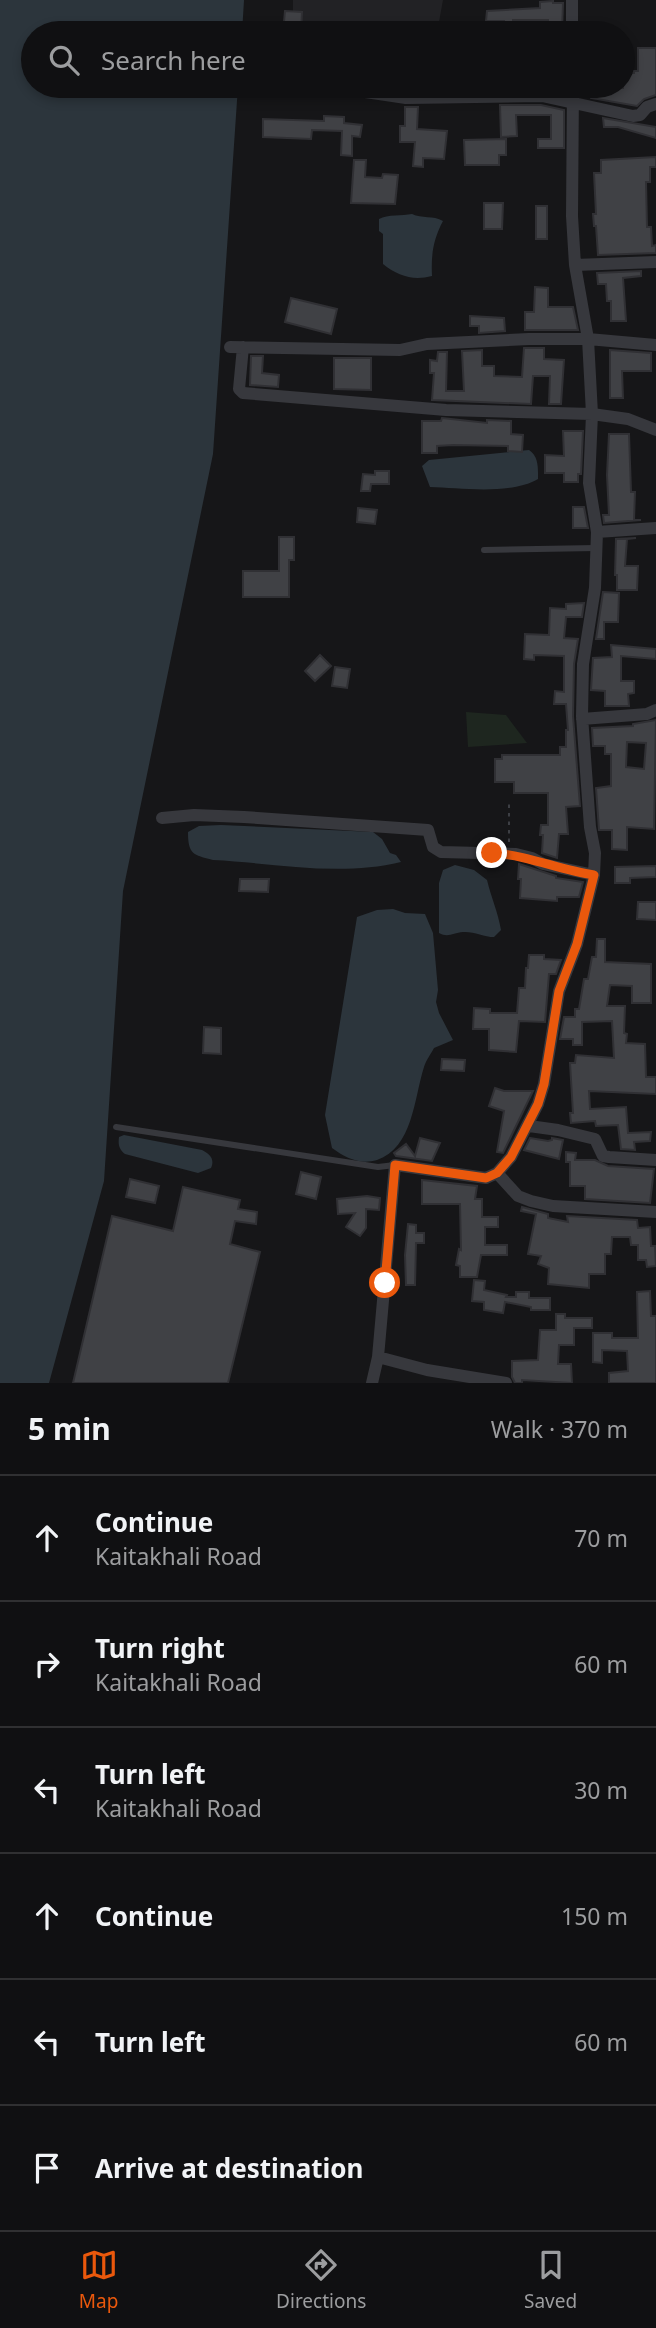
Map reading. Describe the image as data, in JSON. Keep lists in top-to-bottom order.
{
  "page": {
    "search": "Search here",
    "heading": ["5 min", "Walk · 370 m"],
    "list": [
      ["Continue", "Kaitakhali Road", "70 m"],
      ["Turn right", "Kaitakhali Road", "60 m"],
      ["Turn left", "Kaitakhali Road", "30 m"],
      ["Continue", "150 m"],
      ["Turn left", "60 m"],
      "Arrive at destination"
    ],
    "nav": ["Map", "Directions", "Saved"]
  }
}
